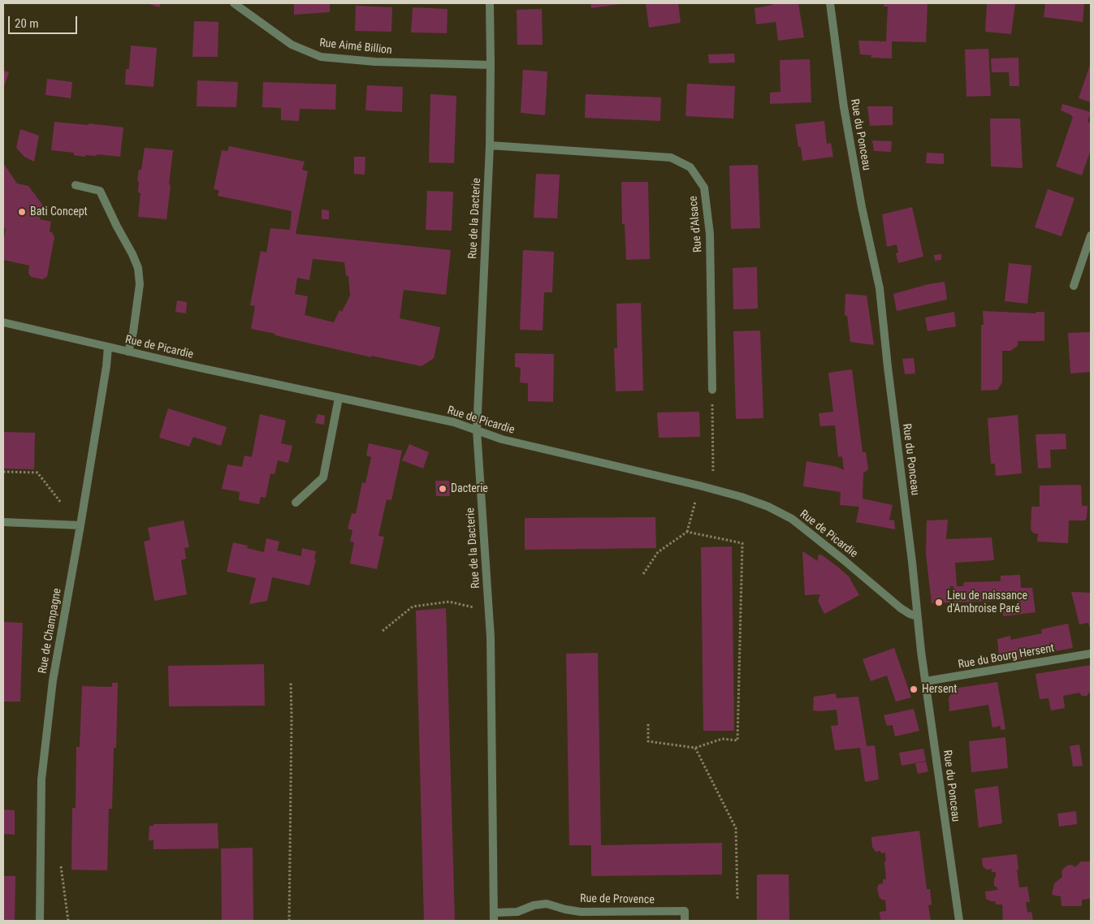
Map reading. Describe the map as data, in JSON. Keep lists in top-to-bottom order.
{
  "streets": {
    "street": [
      "Rue Aimé Billion",
      "Rue du Ponceau",
      "Rue de la Dacterie",
      "Rue d'Alsace",
      "Rue de Picardie",
      "Rue de Champagne",
      "Rue du Bourg Hersent",
      "Rue de Provence"
    ]
  },
  "crossings": [
    ["Rue Aimé Billion", "Rue de la Dacterie"],
    ["Rue du Ponceau", "Rue de Picardie"],
    ["Rue du Ponceau", "Rue du Bourg Hersent"],
    ["Rue de la Dacterie", "Rue d'Alsace"],
    ["Rue de la Dacterie", "Rue de Picardie"],
    ["Rue de la Dacterie", "Rue de Provence"],
    ["Rue de Picardie", "Rue de Champagne"]
  ],
  "places": [
    "Bati Concept",
    "Dacterie",
    "Lieu de naissance d'Ambroise Paré",
    "Hersent"
  ],
  "scale_bar": "20 m"
}
